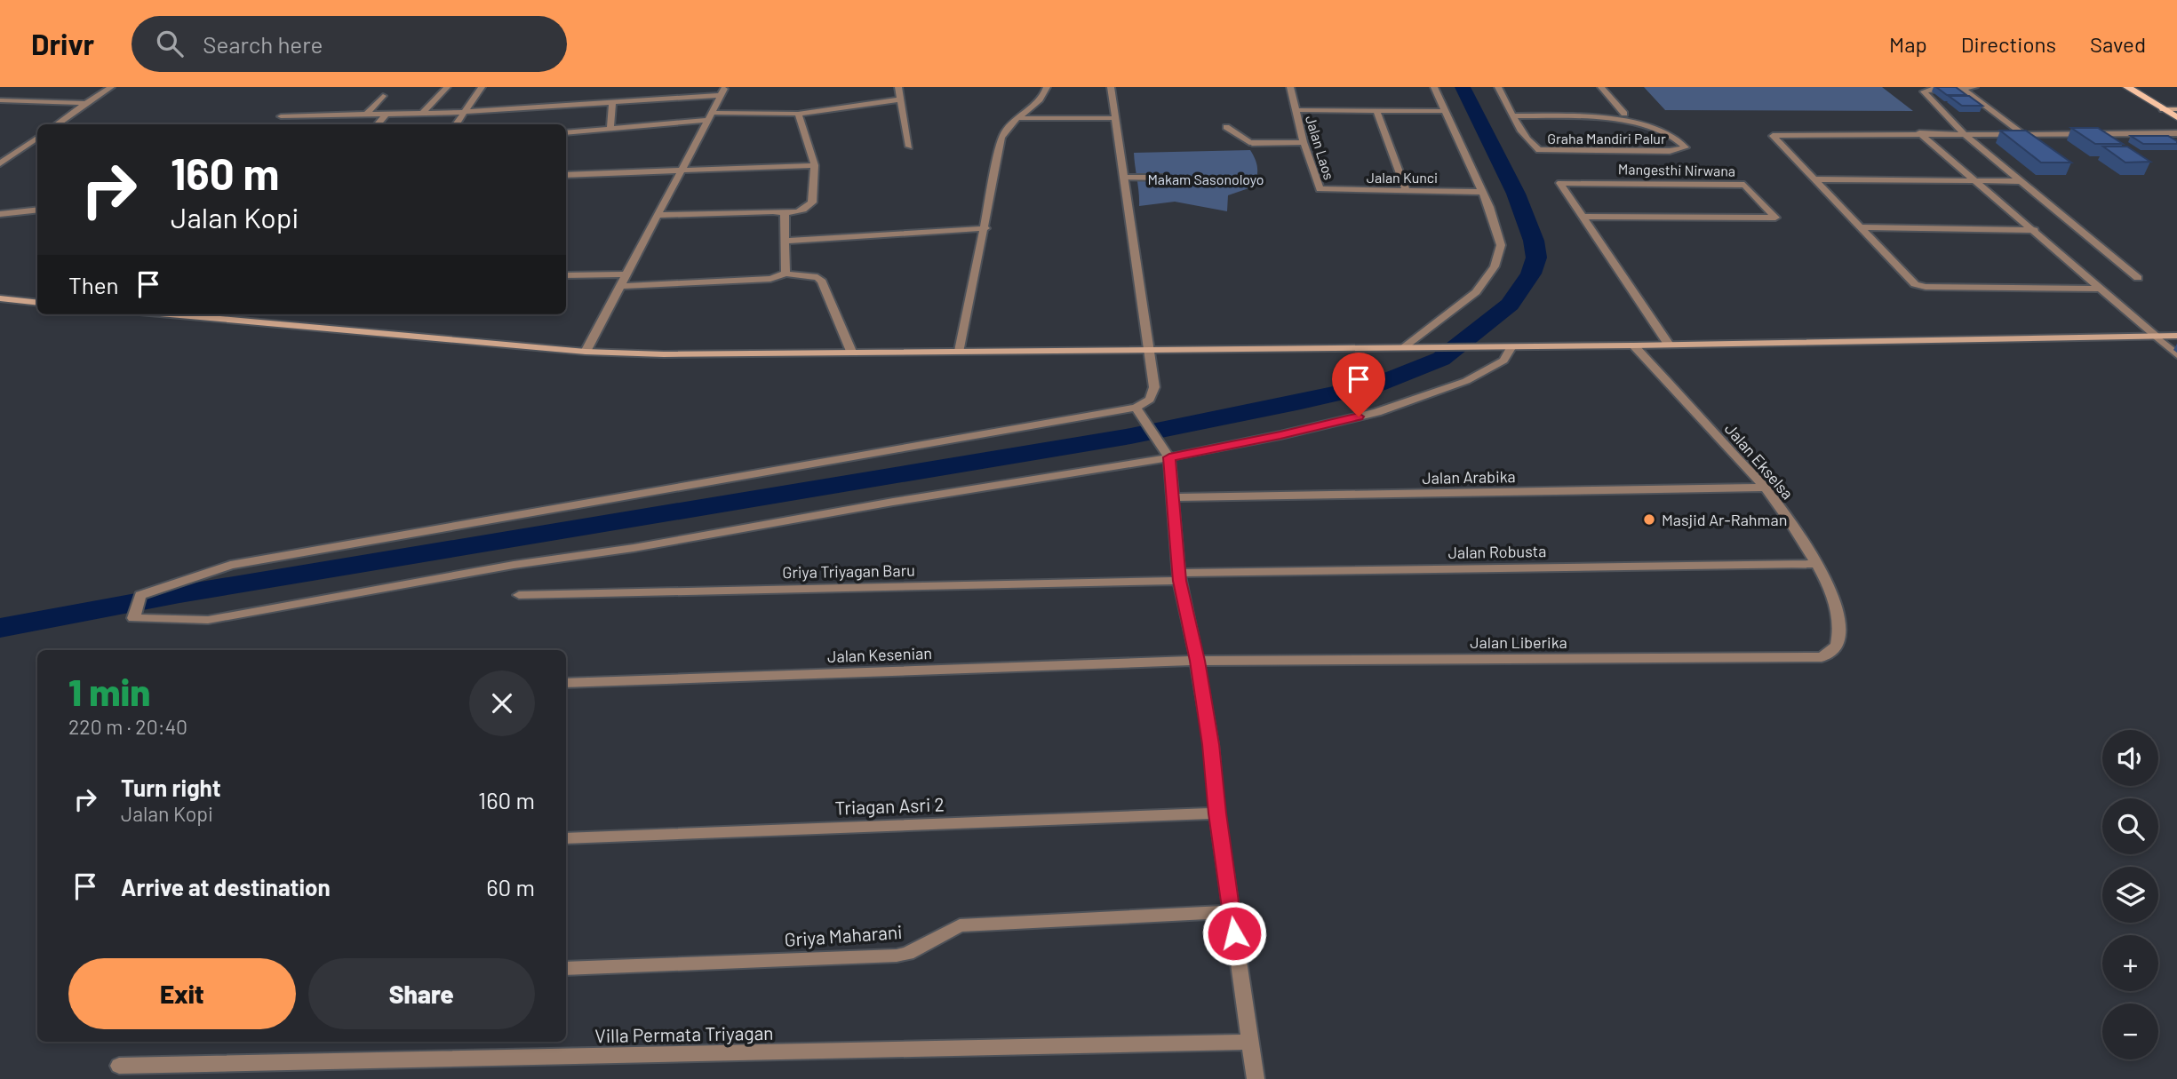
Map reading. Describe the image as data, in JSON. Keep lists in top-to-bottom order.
{
  "streets": {
    "street": [
      "Graha Mandiri Palur",
      "Jalan Laos",
      "Mangesthi Nirwana",
      "Jalan Kunci",
      "Jalan Ekselsa",
      "Jalan Arabika",
      "Jalan Robusta",
      "Griya Triyagan Baru",
      "Jalan Liberika",
      "Jalan Kesenian",
      "Triagan Asri 2",
      "Griya Maharani",
      "Villa Permata Triyagan"
    ]
  },
  "crossings": [
    ["Jalan Laos", "Jalan Kunci"],
    ["Jalan Ekselsa", "Jalan Arabika"],
    ["Jalan Ekselsa", "Jalan Robusta"],
    ["Jalan Ekselsa", "Jalan Liberika"],
    ["Jalan Robusta", "Griya Triyagan Baru"],
    ["Jalan Liberika", "Jalan Kesenian"]
  ],
  "parks": ["Makam Sasonoloyo"],
  "places": ["Masjid Ar-Rahman"],
  "page": {
    "header": "Drivr",
    "search": "Search here",
    "nav": ["Map", "Directions", "Saved"],
    "turn": ["160 m", "Jalan Kopi"],
    "then": "Then",
    "heading": ["1 min", "220 m · 20:40"],
    "map_buttons": ["+", "−"],
    "list": [
      {
        "name": "Turn right",
        "note": "Jalan Kopi",
        "value": "160 m"
      },
      {
        "name": "Arrive at destination",
        "value": "60 m"
      }
    ],
    "buttons": ["Exit", "Share"]
  }
}
